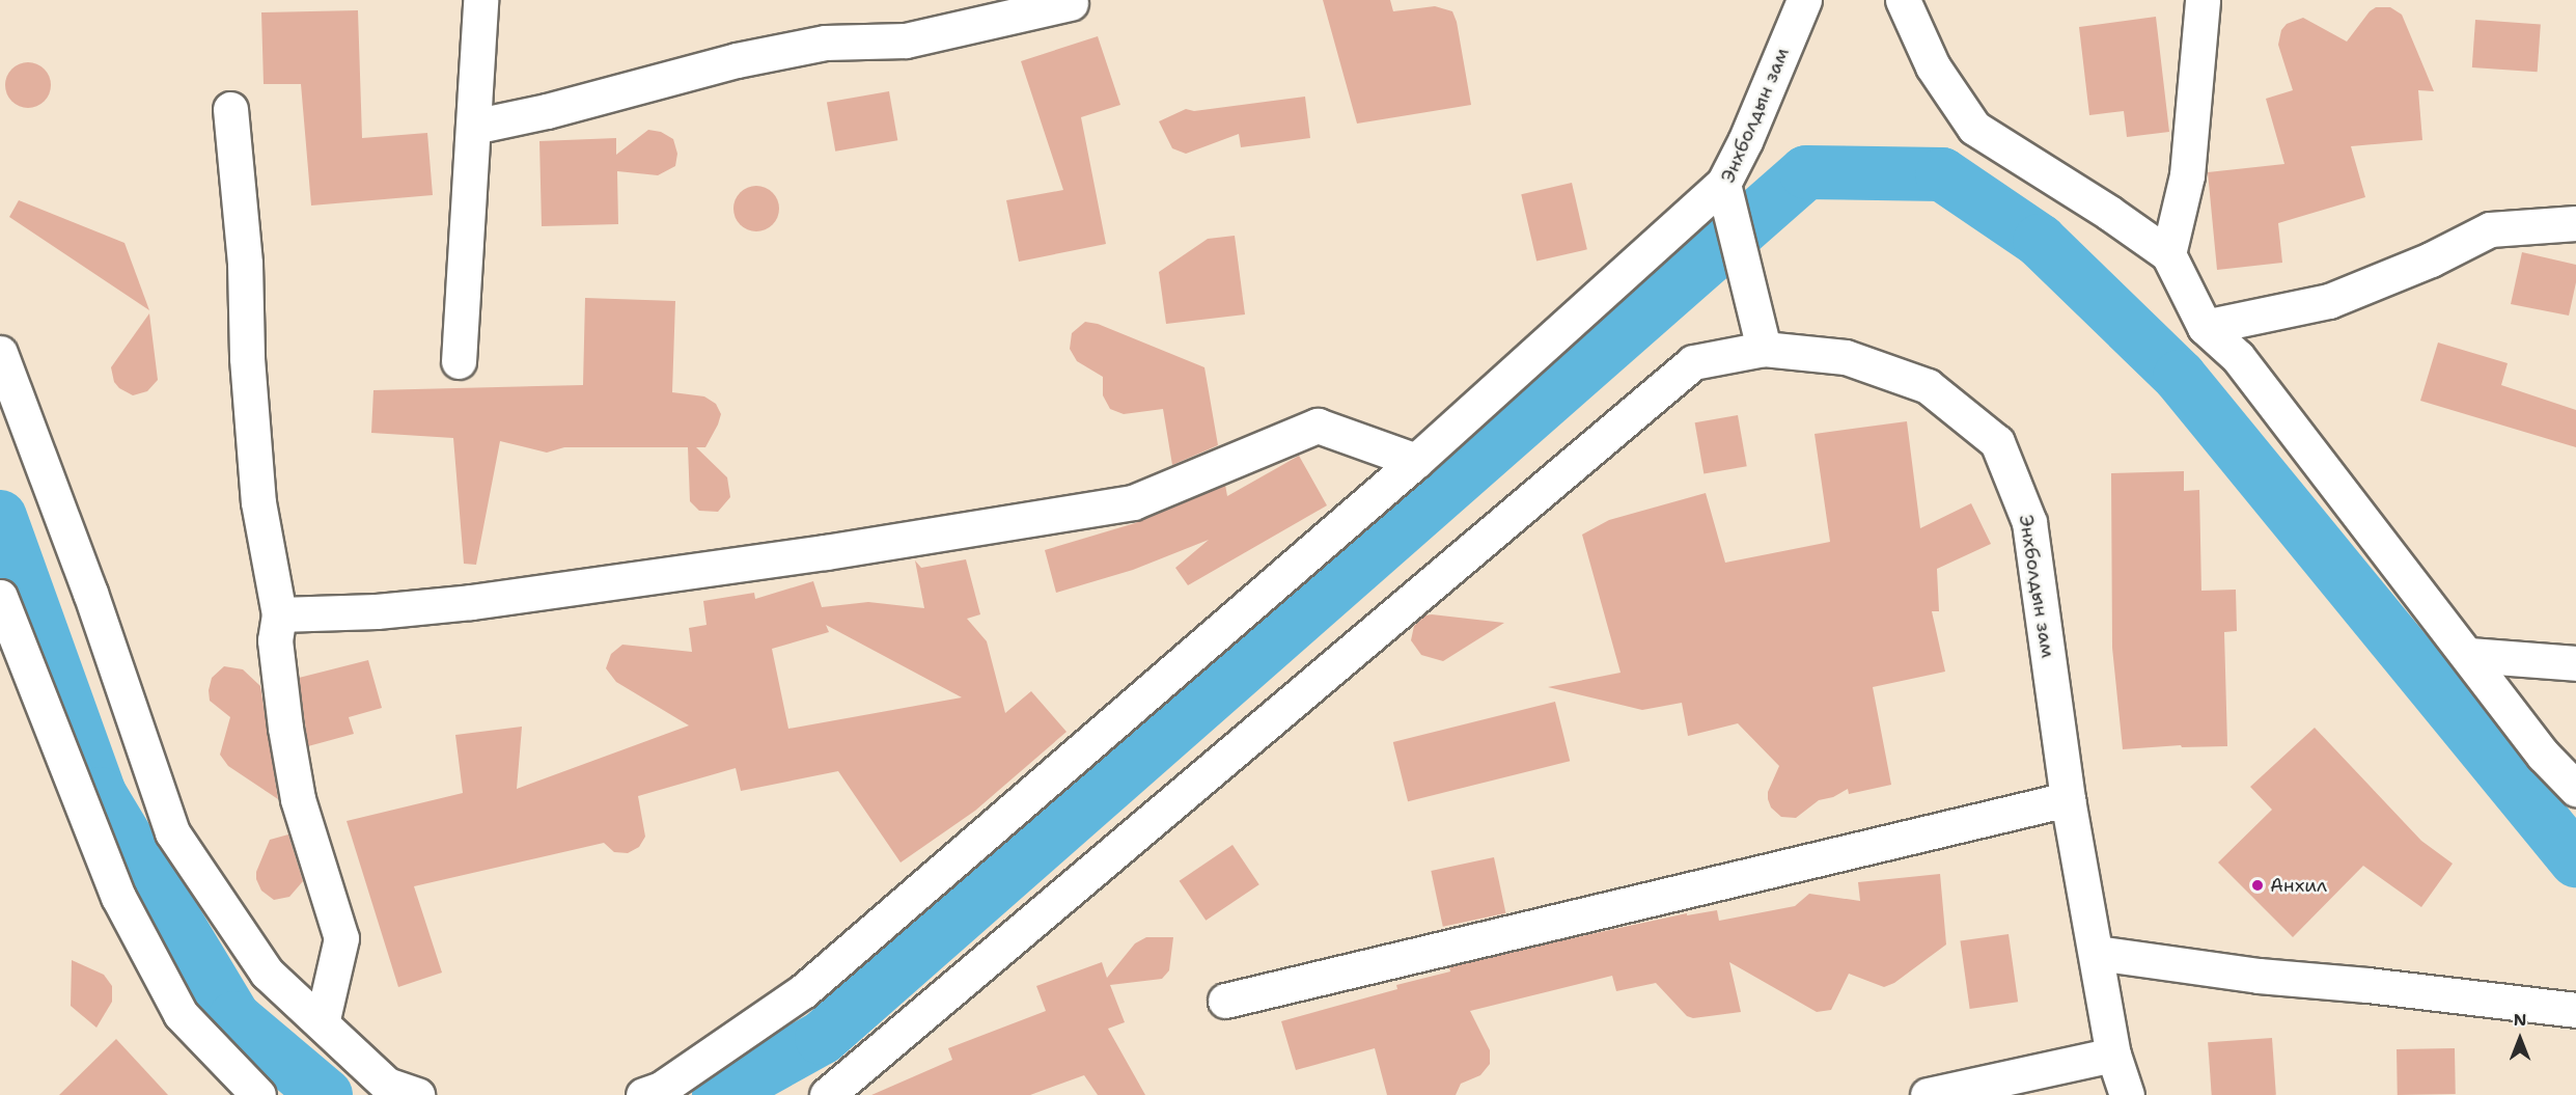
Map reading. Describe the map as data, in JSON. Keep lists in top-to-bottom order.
{
  "streets": {
    "street": ["Энхболдын зам"]
  },
  "places": ["Анхил"],
  "north": "top"
}
